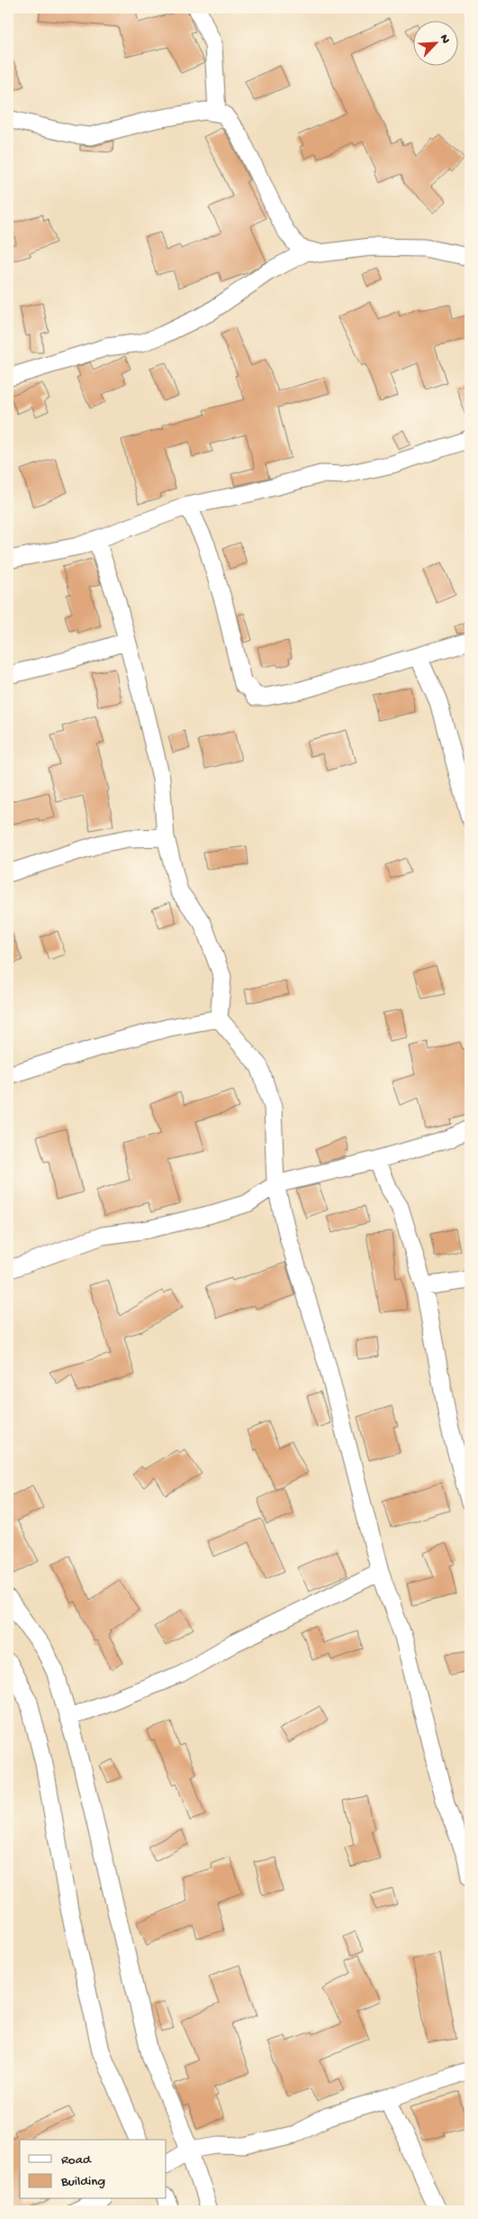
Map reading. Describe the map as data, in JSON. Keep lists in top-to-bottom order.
{
  "legend": ["Road", "Building"],
  "north": "top right"
}
